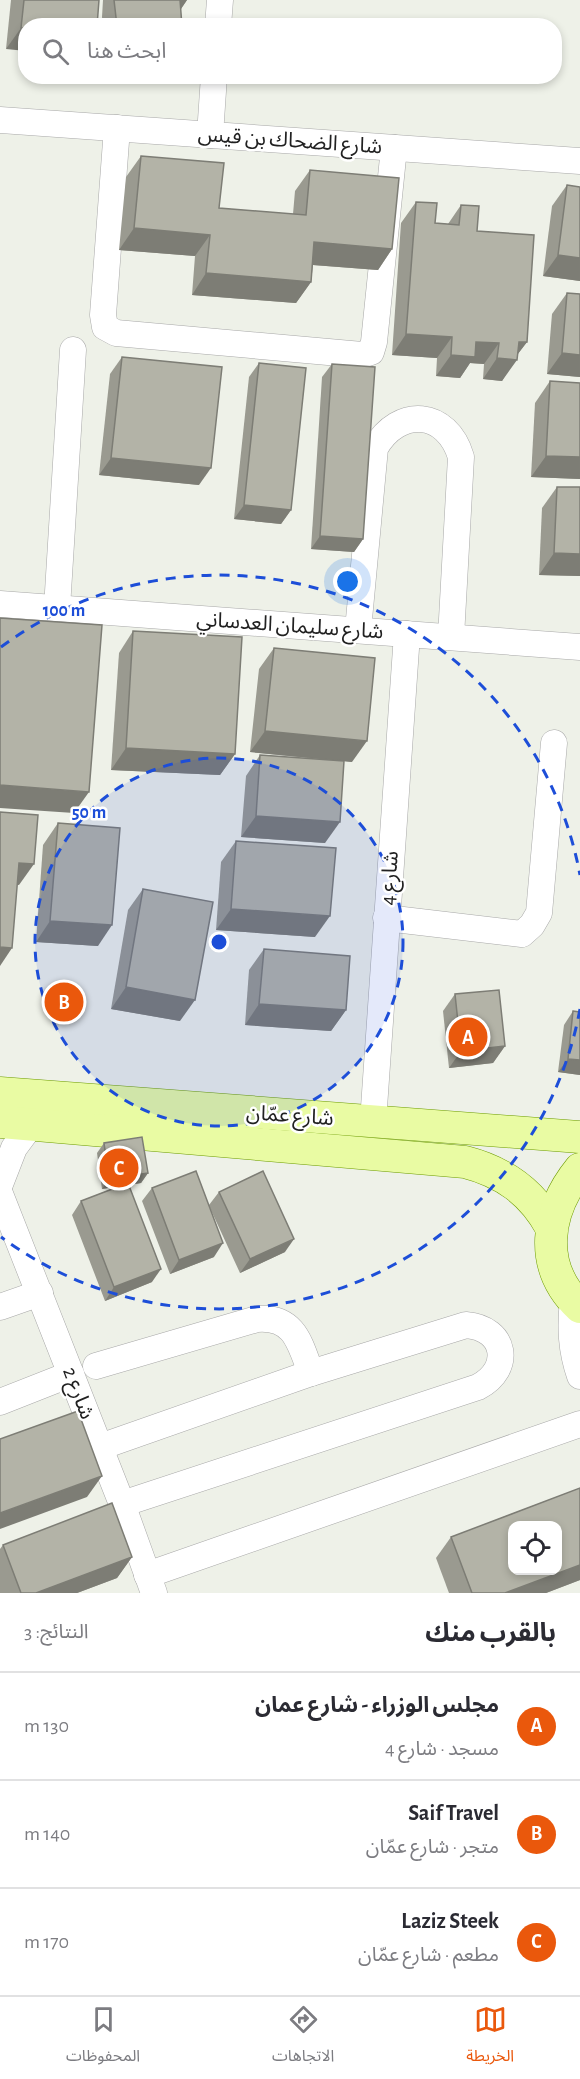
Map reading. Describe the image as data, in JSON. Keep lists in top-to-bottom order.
{
  "streets": {
    "main road": ["شارع عمّان"],
    "street": [
      "شارع الضحاك بن قيس",
      "شارع سليمان العدساني",
      "شارع 4",
      "شارع 2"
    ]
  },
  "crossings": [
    ["شارع سليمان العدساني", "شارع 4"],
    ["شارع 4", "شارع عمّان"]
  ],
  "page": {
    "search": "ابحث هنا",
    "pins": ["B", "A", "C"],
    "heading": ["بالقرب منك", "النتائج: 3"],
    "list": [
      {
        "mark": "A",
        "name": "مجلس الوزراء - شارع عمان",
        "note": "مسجد · شارع 4",
        "value": "130 m"
      },
      {
        "mark": "B",
        "name": "Saif Travel",
        "note": "متجر · شارع عمّان",
        "value": "140 m"
      },
      {
        "mark": "C",
        "name": "Laziz Steek",
        "note": "مطعم · شارع عمّان",
        "value": "170 m"
      }
    ],
    "nav": ["الخريطة", "الاتجاهات", "المحفوظات"]
  },
  "rings": ["100 m", "50 m"]
}
